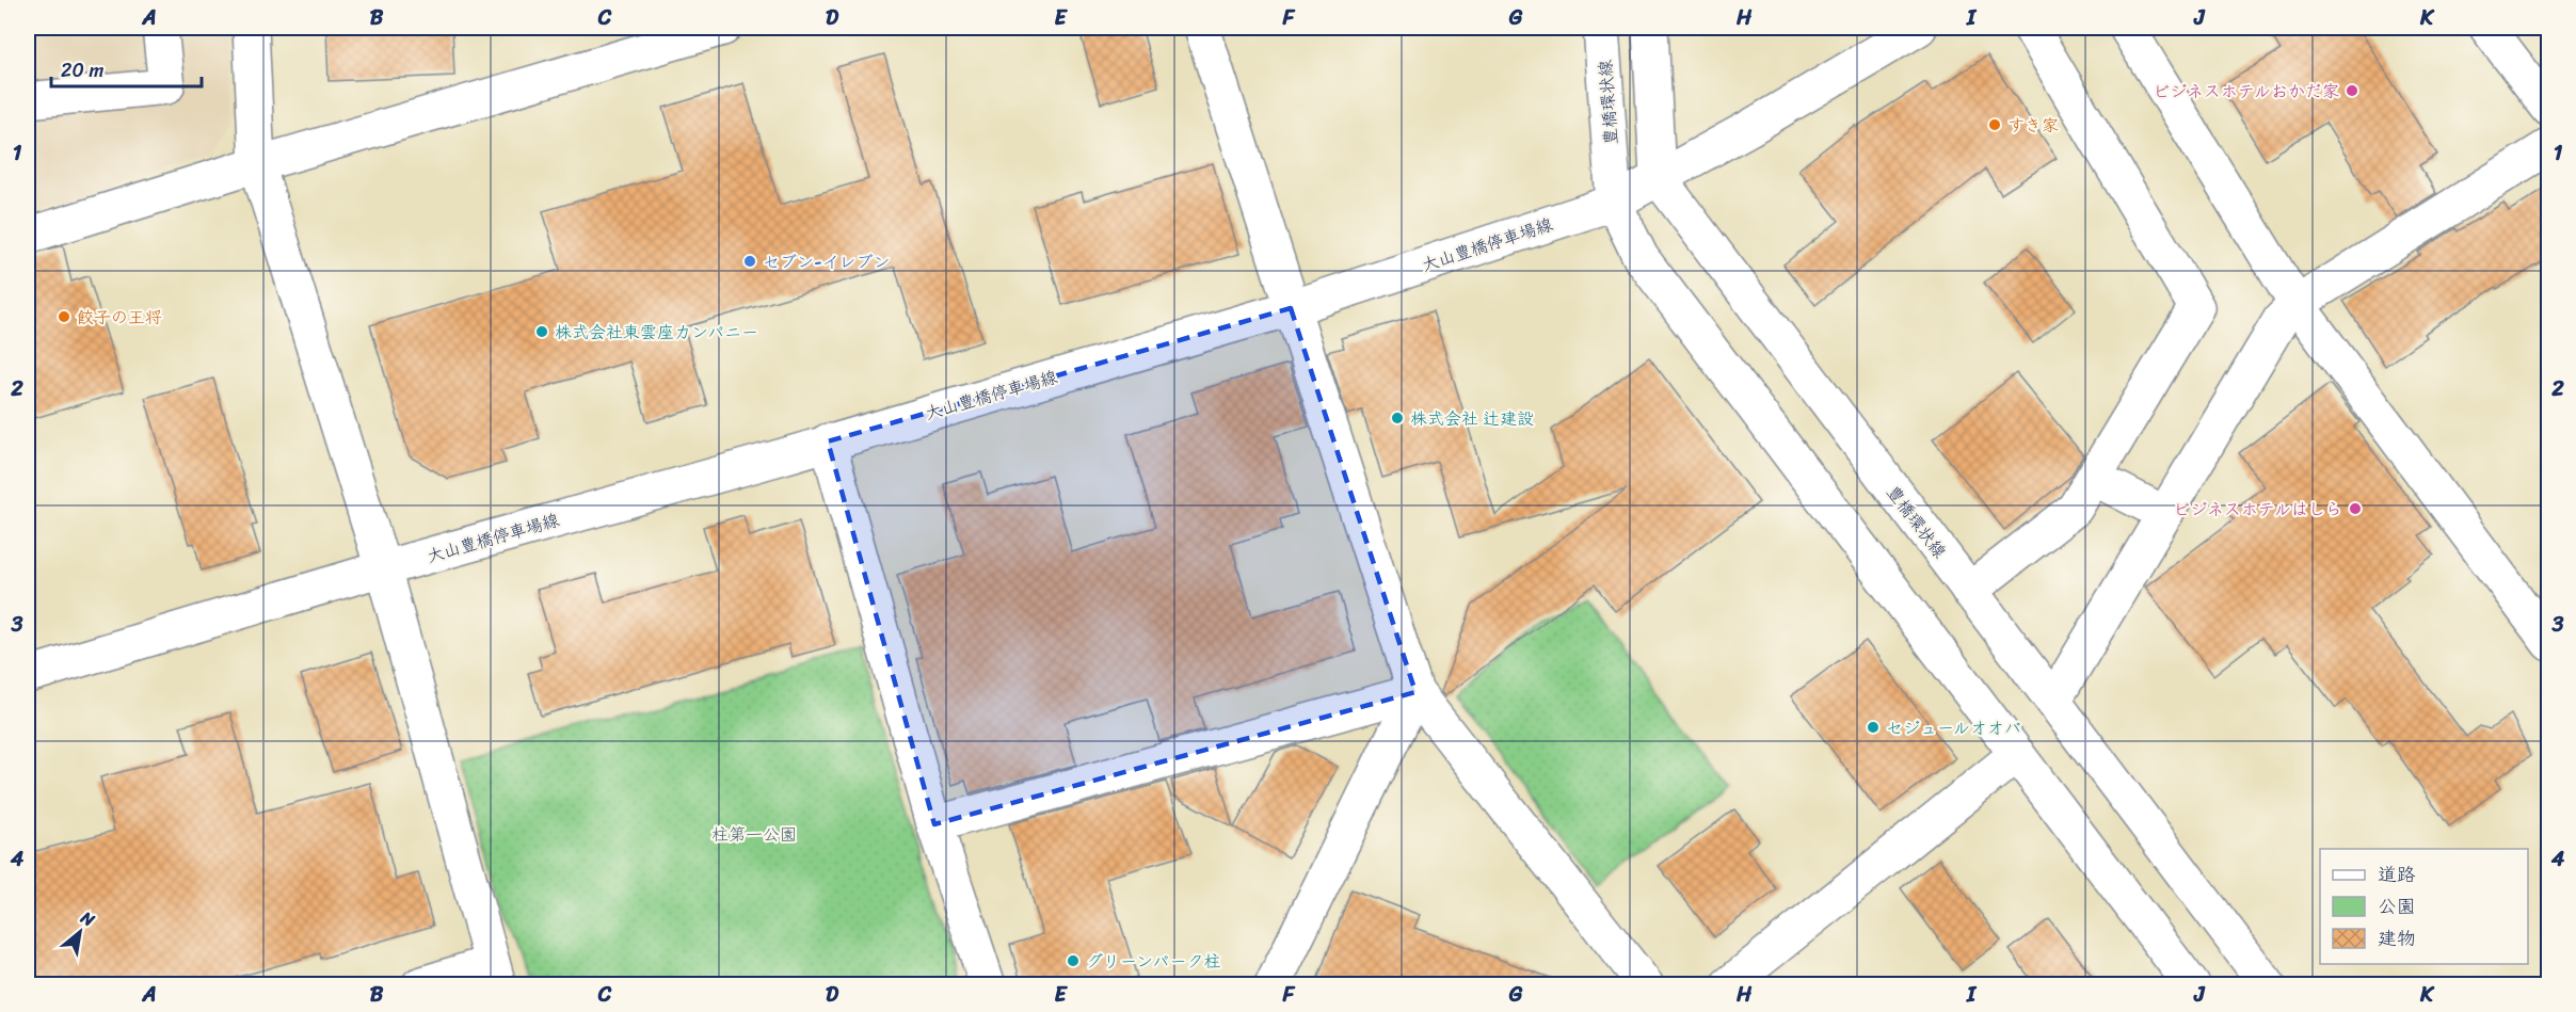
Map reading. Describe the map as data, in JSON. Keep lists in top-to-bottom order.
{
  "streets": {
    "street": ["豊橋環状線", "大山豊橋停車場線"]
  },
  "crossings": [
    ["豊橋環状線", "大山豊橋停車場線"]
  ],
  "parks": ["柱第一公園"],
  "places": [
    "ビジネスホテルおかだ家",
    "すき家",
    "セブン-イレブン",
    "餃子の王将",
    "株式会社東雲座カンパニー",
    "株式会社 辻建設",
    "ビジネスホテルはしら",
    "セジュールオオバ",
    "グリーンパーク柱"
  ],
  "legend": ["道路", "公園", "建物"],
  "scale_bar": "20 m",
  "north": "top right",
  "grid": {
    "columns": [
      "A",
      "B",
      "C",
      "D",
      "E",
      "F",
      "G",
      "H",
      "I",
      "J",
      "K"
    ],
    "rows": [
      "1",
      "2",
      "3",
      "4"
    ]
  }
}
